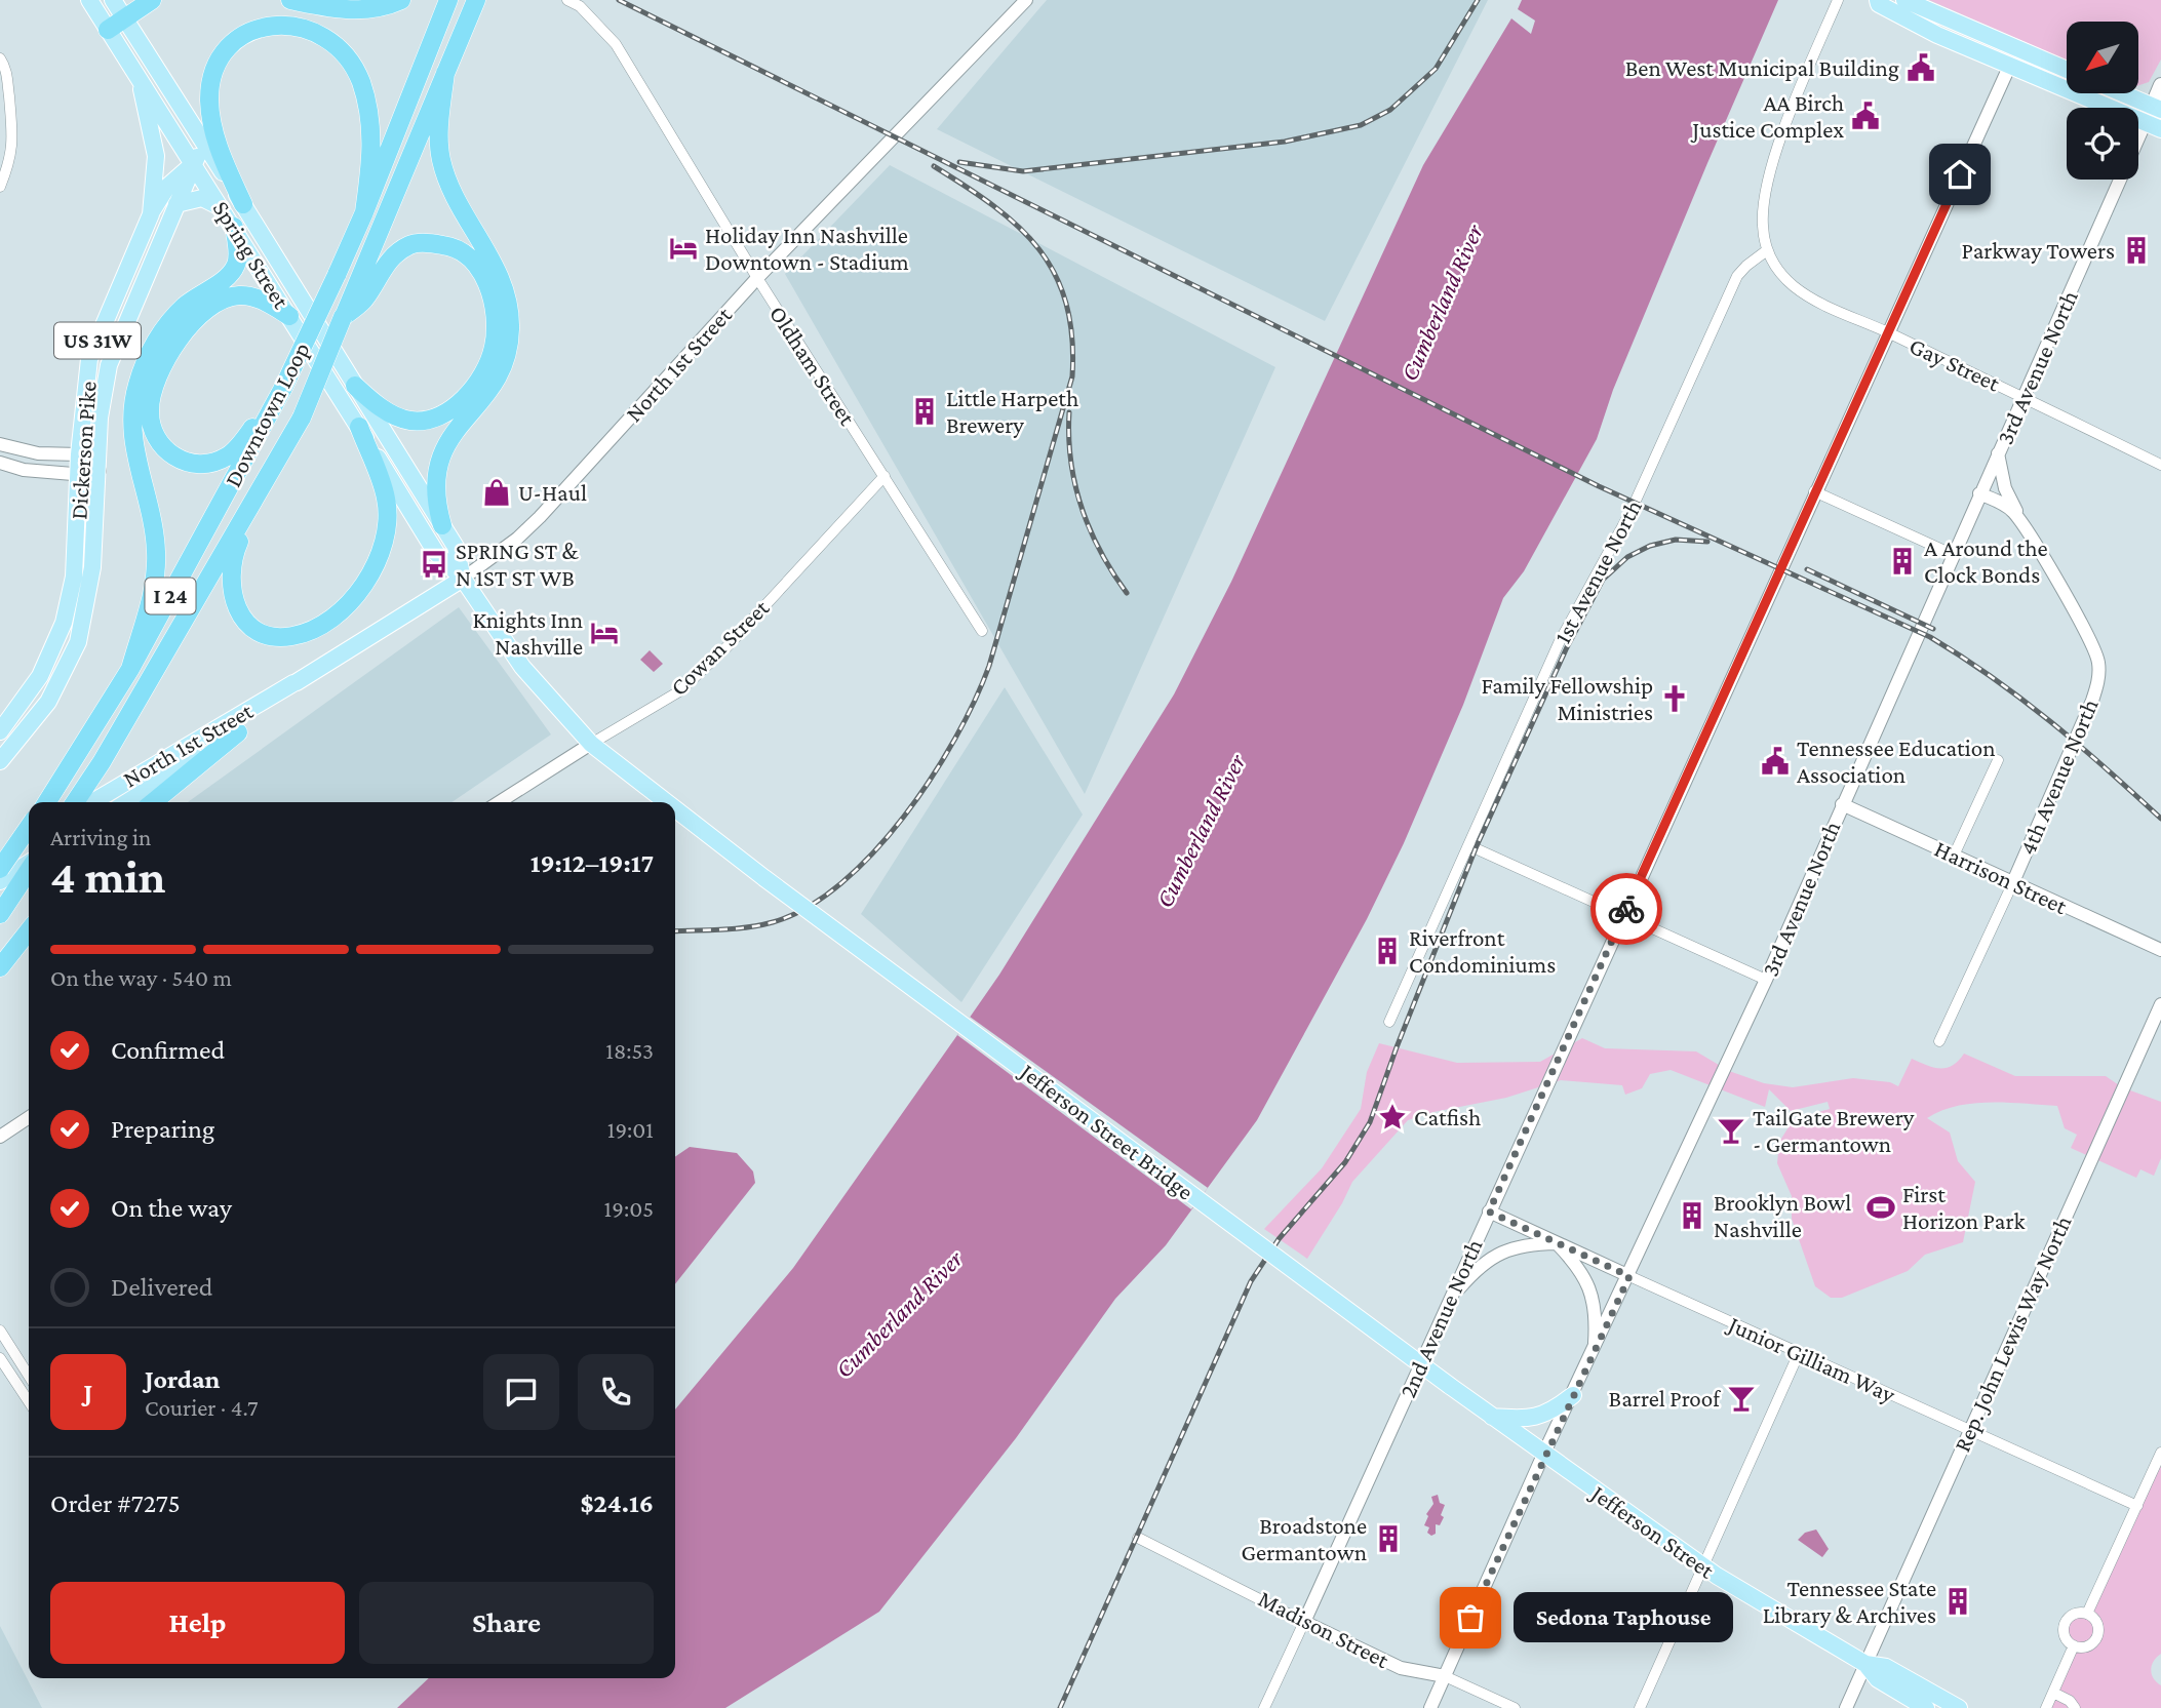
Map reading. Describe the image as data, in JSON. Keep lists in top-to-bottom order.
{
  "streets": {
    "highway": ["Downtown Loop", "I 24"],
    "main road": [
      "Spring Street",
      "US 31W",
      "North 1st Street",
      "3rd Avenue North",
      "Dickerson Pike",
      "Jefferson Street Bridge",
      "Jefferson Street"
    ],
    "street": [
      "Gay Street",
      "Oldham Street",
      "1st Avenue North",
      "Cowan Street",
      "4th Avenue North",
      "Harrison Street",
      "2nd Avenue North",
      "Rep. John Lewis Way North",
      "Junior Gilliam Way",
      "Madison Street"
    ]
  },
  "crossings": [
    ["Spring Street", "North 1st Street"],
    ["Spring Street", "Dickerson Pike"],
    ["Spring Street", "Cowan Street"],
    ["Spring Street", "Jefferson Street Bridge"],
    ["North 1st Street", "Oldham Street"],
    ["Gay Street", "3rd Avenue North"],
    ["Gay Street", "1st Avenue North"],
    ["Gay Street", "2nd Avenue North"],
    ["Oldham Street", "Cowan Street"],
    ["3rd Avenue North", "4th Avenue North"],
    ["3rd Avenue North", "Harrison Street"],
    ["3rd Avenue North", "Junior Gilliam Way"],
    ["3rd Avenue North", "Jefferson Street"],
    ["3rd Avenue North", "Madison Street"],
    ["4th Avenue North", "Harrison Street"],
    ["Jefferson Street Bridge", "Jefferson Street"],
    ["2nd Avenue North", "Junior Gilliam Way"],
    ["2nd Avenue North", "Madison Street"],
    ["Rep. John Lewis Way North", "Junior Gilliam Way"],
    ["Rep. John Lewis Way North", "Jefferson Street"]
  ],
  "water": ["Cumberland River"],
  "places": {
    "public building": ["Ben West Municipal Building", "AA Birch Justice Complex", "Tennessee Education Association"],
    "hotel": ["Holiday Inn Nashville Downtown - Stadium", "Knights Inn Nashville"],
    "building": [
      "Parkway Towers",
      "Little Harpeth Brewery",
      "A Around the Clock Bonds",
      "Riverfront Condominiums",
      "Brooklyn Bowl Nashville",
      "Broadstone Germantown",
      "Tennessee State Library & Archives"
    ],
    "shop": ["U-Haul"],
    "bus stop": ["SPRING ST & N 1ST ST WB"],
    "church": ["Family Fellowship Ministries"],
    "place": ["Catfish"],
    "bar": ["TailGate Brewery - Germantown", "Barrel Proof"],
    "sports": ["First Horizon Park"],
    "other": ["Sedona Taphouse"]
  },
  "north": "bottom left",
  "page": {
    "heading": ["4 min", "Arriving in", "19:12–19:17"],
    "panel": [
      "Jordan",
      "Courier · 4.7",
      "Order #7275",
      "$24.16"
    ],
    "bar": "On the way · 540 m",
    "list": [
      ["Confirmed", "18:53"],
      ["Preparing", "19:01"],
      ["On the way", "19:05"],
      "Delivered"
    ],
    "round": "J",
    "buttons": ["Help", "Share"],
    "bubble": "Sedona Taphouse"
  }
}
